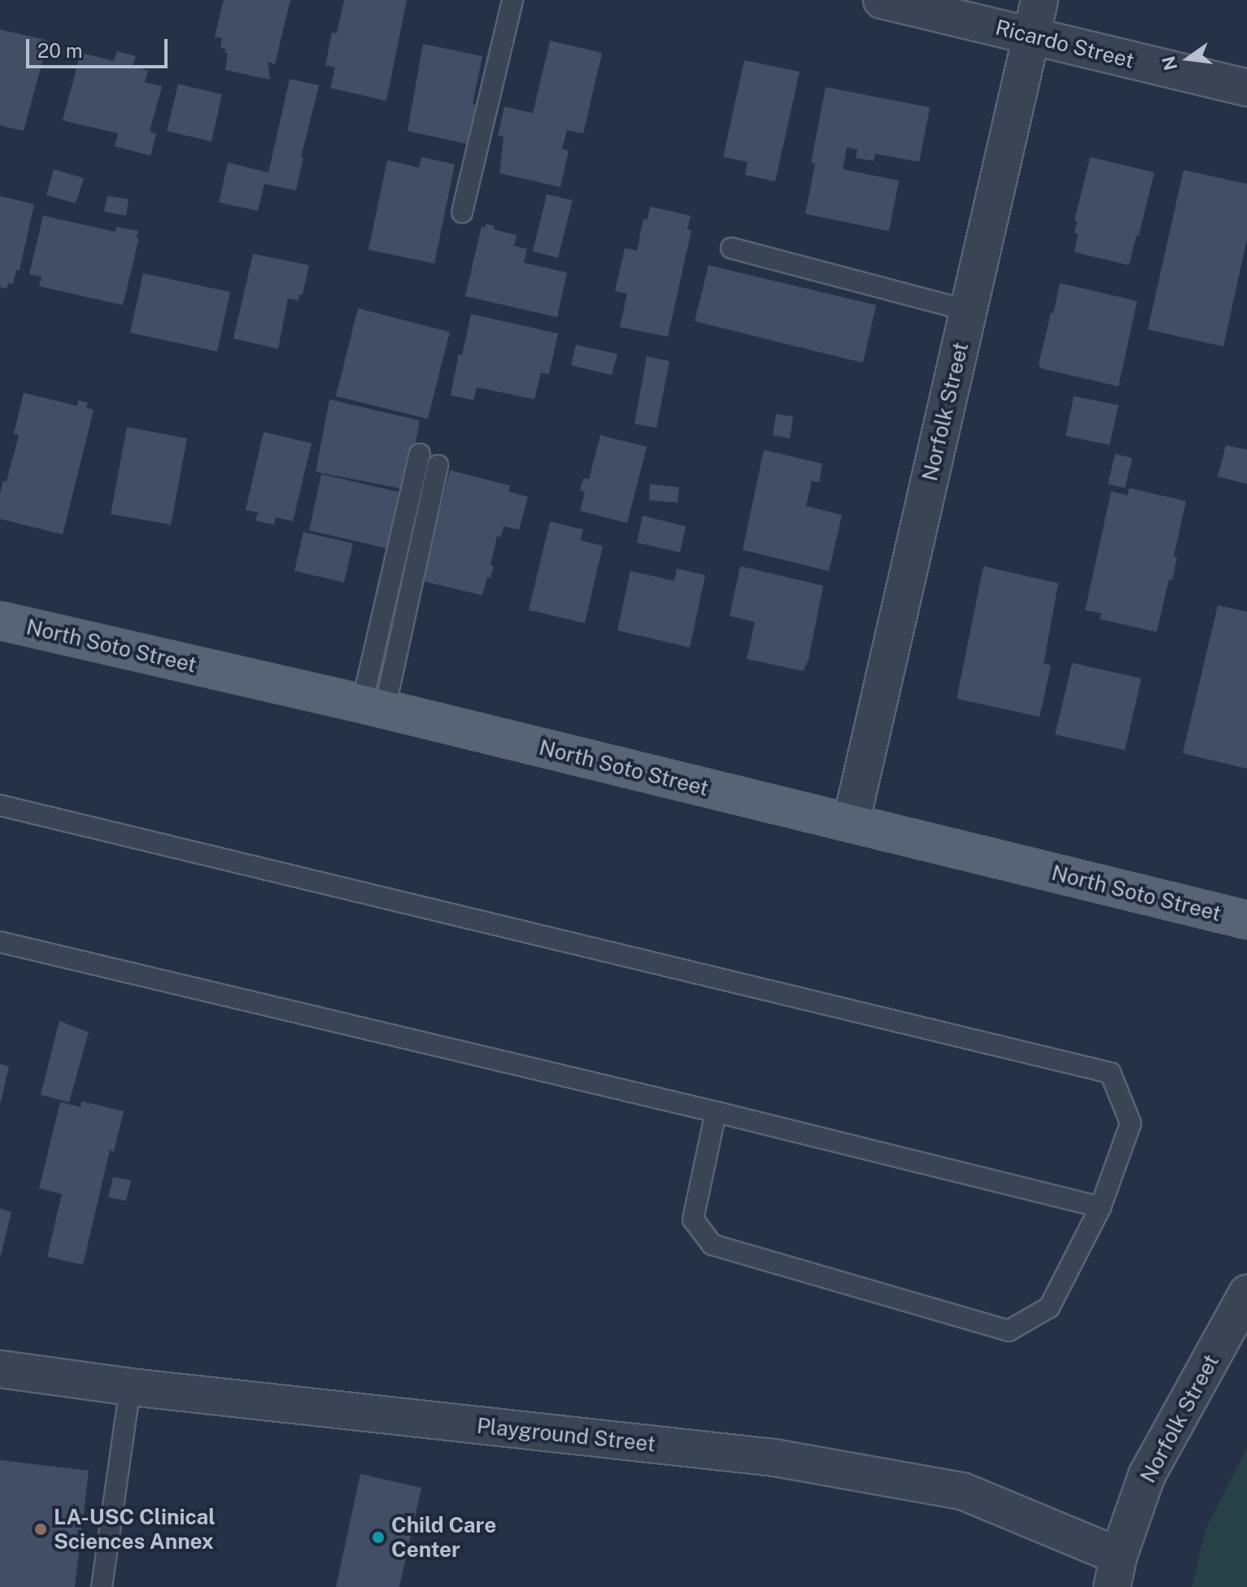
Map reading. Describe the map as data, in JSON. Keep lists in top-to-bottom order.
{
  "streets": {
    "main road": ["North Soto Street"],
    "street": ["Ricardo Street", "Norfolk Street", "Playground Street"]
  },
  "crossings": [
    ["Ricardo Street", "Norfolk Street"],
    ["Norfolk Street", "North Soto Street"],
    ["Norfolk Street", "Playground Street"]
  ],
  "places": ["LA-USC Clinical Sciences Annex", "Child Care Center"],
  "scale_bar": "20 m",
  "north": "left"
}
